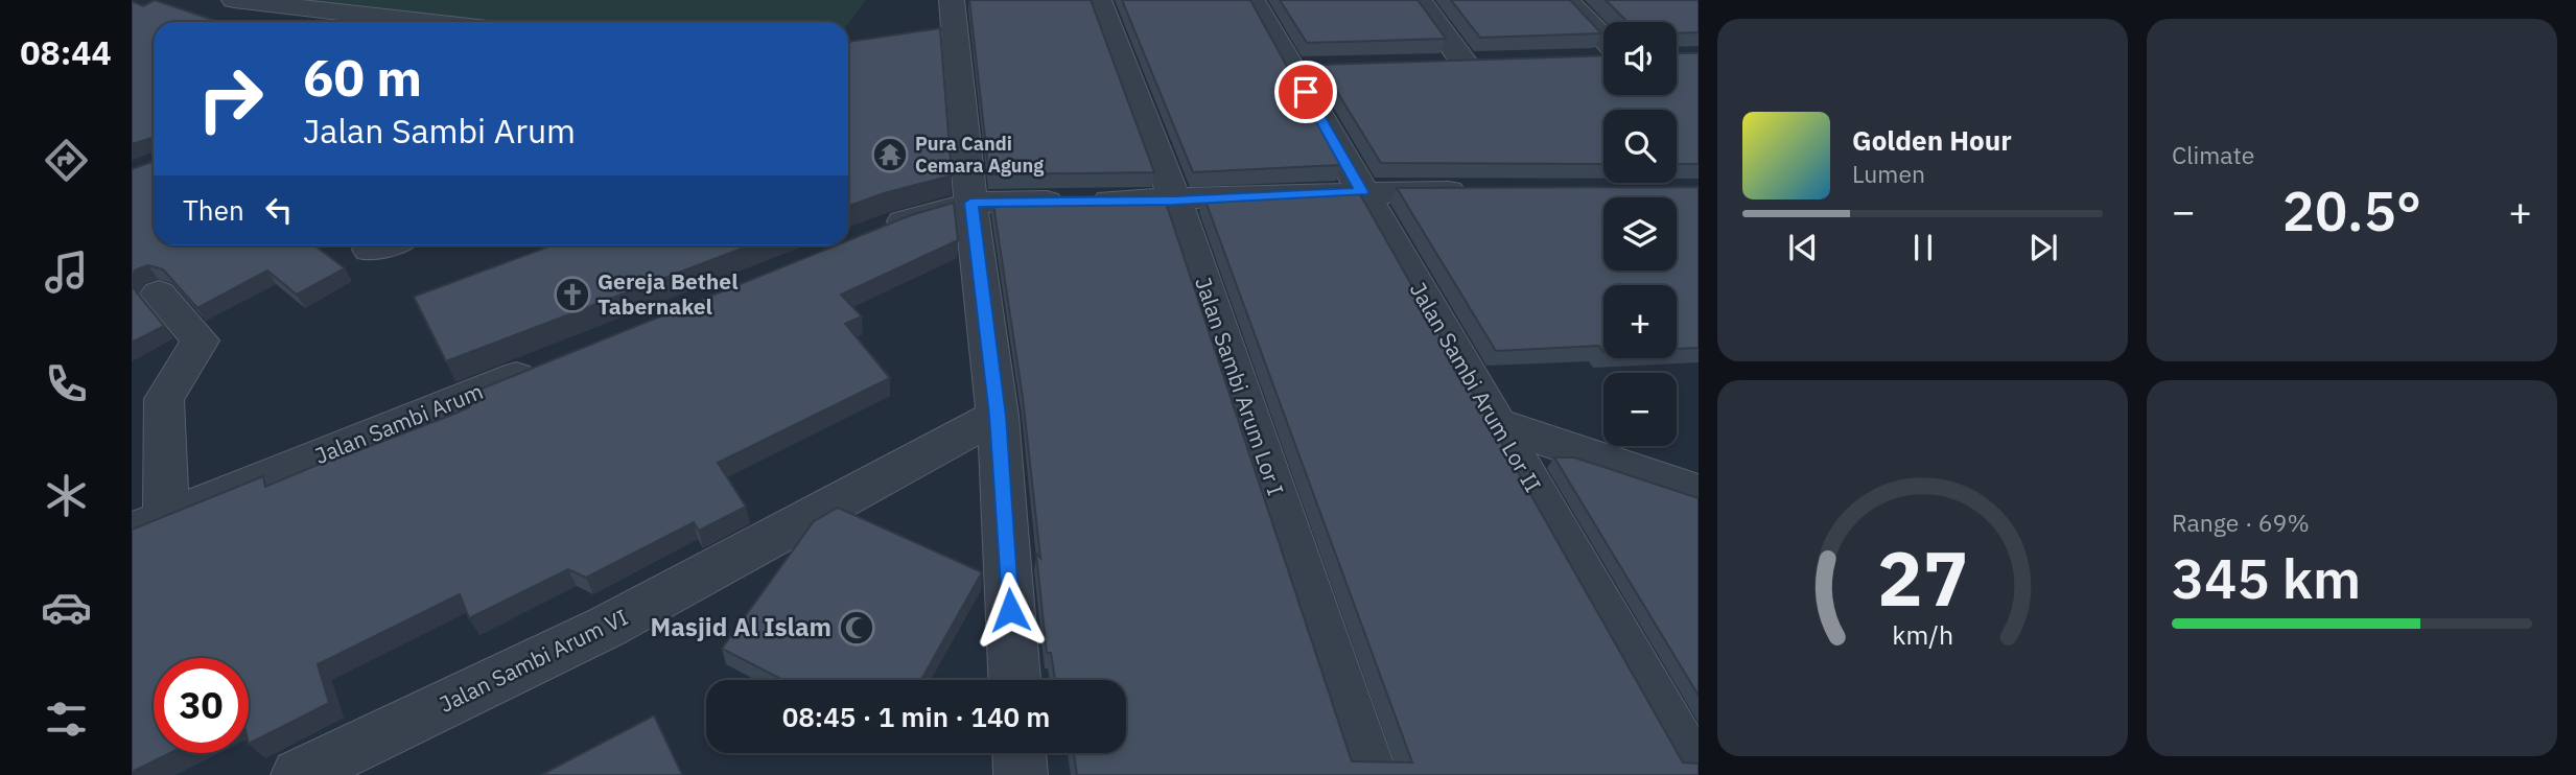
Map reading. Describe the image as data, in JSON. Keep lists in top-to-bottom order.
{
  "streets": {
    "street": [
      "Jalan Sambi Arum Lor I",
      "Jalan Sambi Arum Lor II",
      "Jalan Sambi Arum",
      "Jalan Sambi Arum VI"
    ]
  },
  "places": {
    "temple": ["Pura Candi Cemara Agung"],
    "church": ["Gereja Bethel Tabernakel"],
    "mosque": ["Masjid Al Islam"]
  },
  "page": {
    "tabs": "08:44",
    "tile": [
      "Climate",
      ["Range · 69%", "345 km"]
    ],
    "map_buttons": ["+", "−"],
    "turn": ["60 m", "Jalan Sambi Arum"],
    "song": ["Golden Hour", "Lumen"],
    "then": "Then",
    "heat": ["−", "20.5°", "+"],
    "limit": "30",
    "trip": "08:45 · 1 min · 140 m",
    "gauge": ["27", "km/h"]
  }
}
